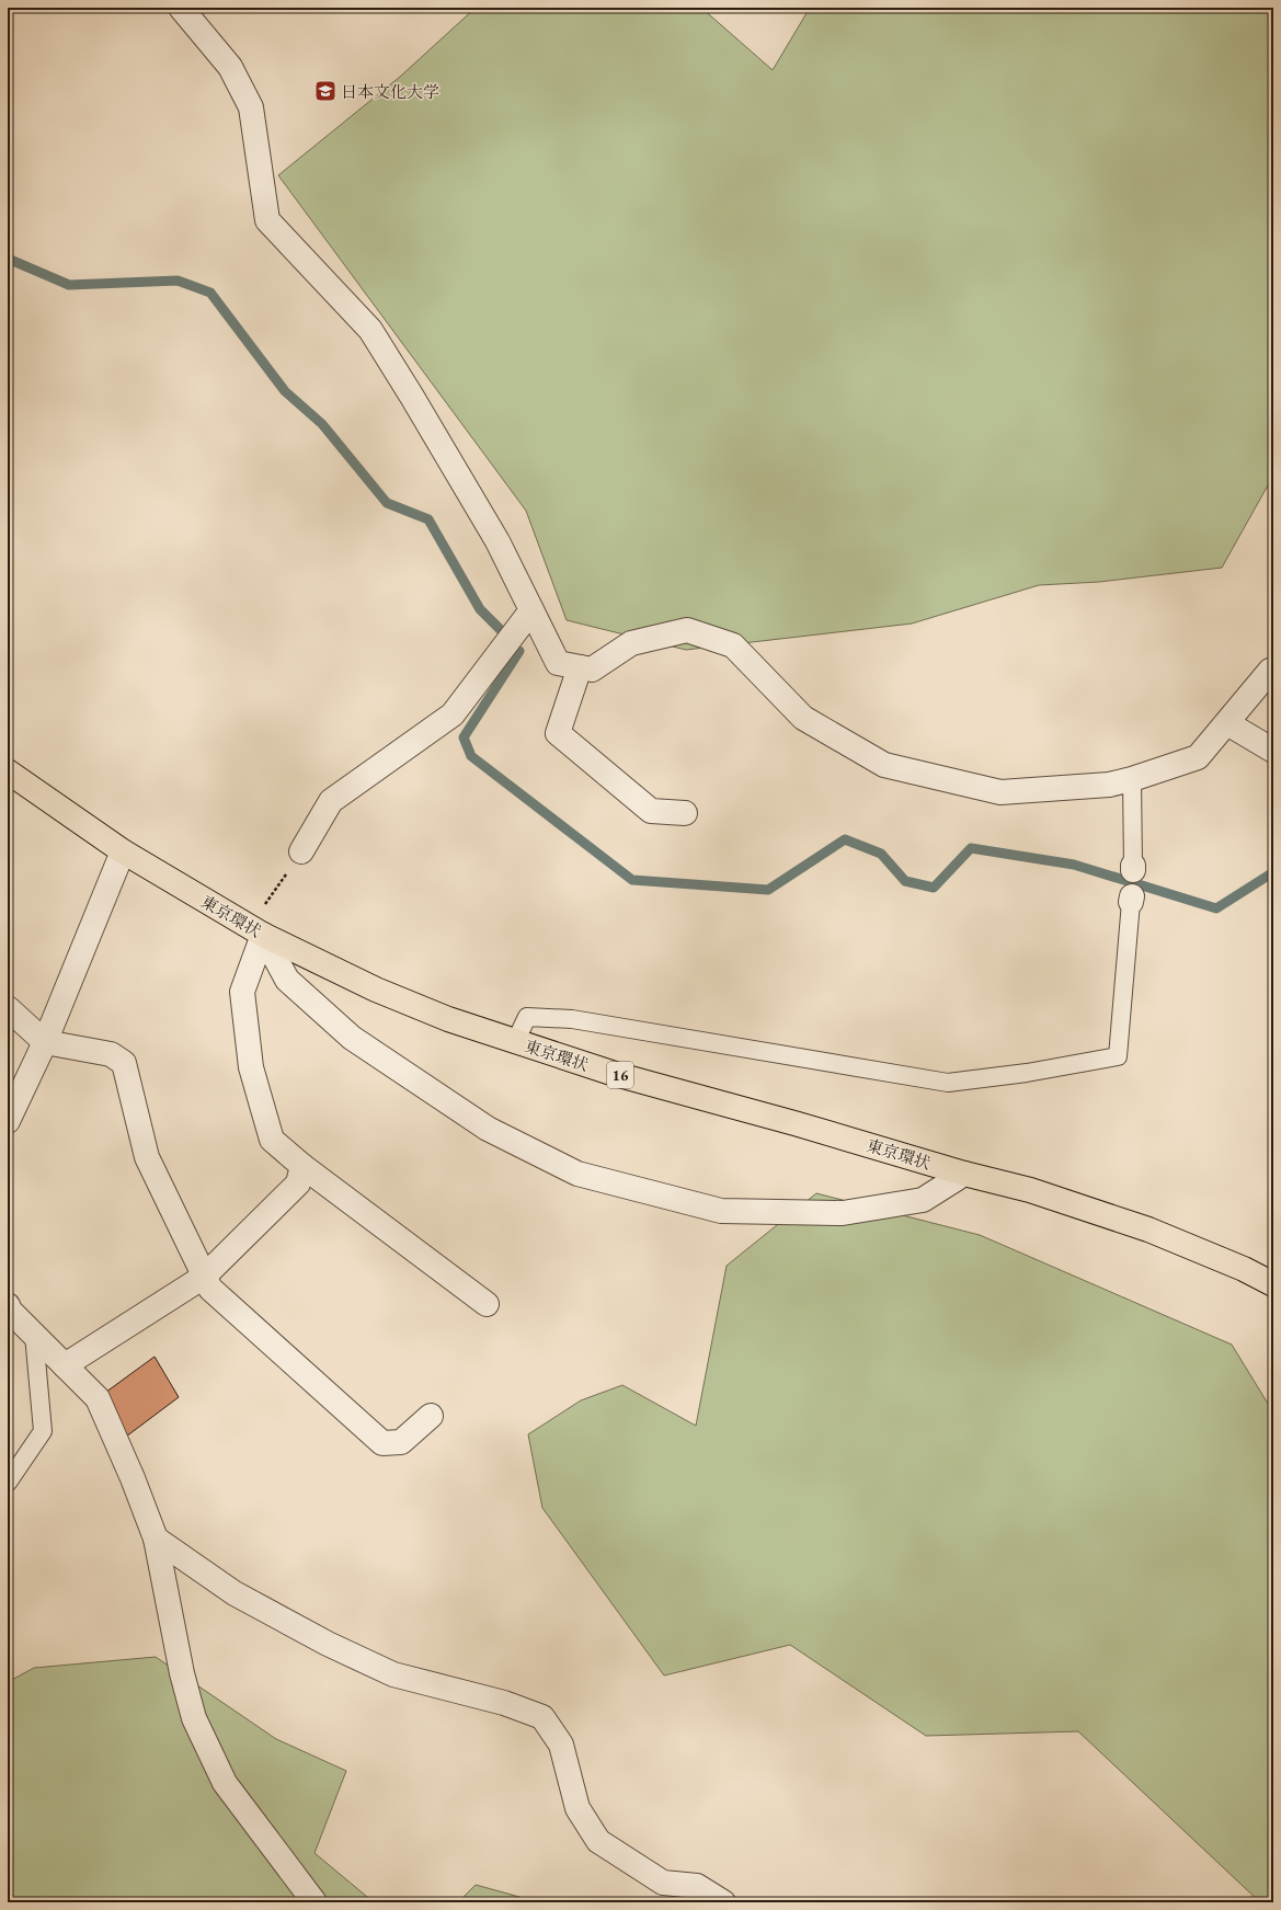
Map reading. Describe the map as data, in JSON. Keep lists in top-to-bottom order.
{
  "streets": {
    "highway": ["東京環状", "16"]
  },
  "places": {
    "school or university": ["日本文化大学"]
  }
}
